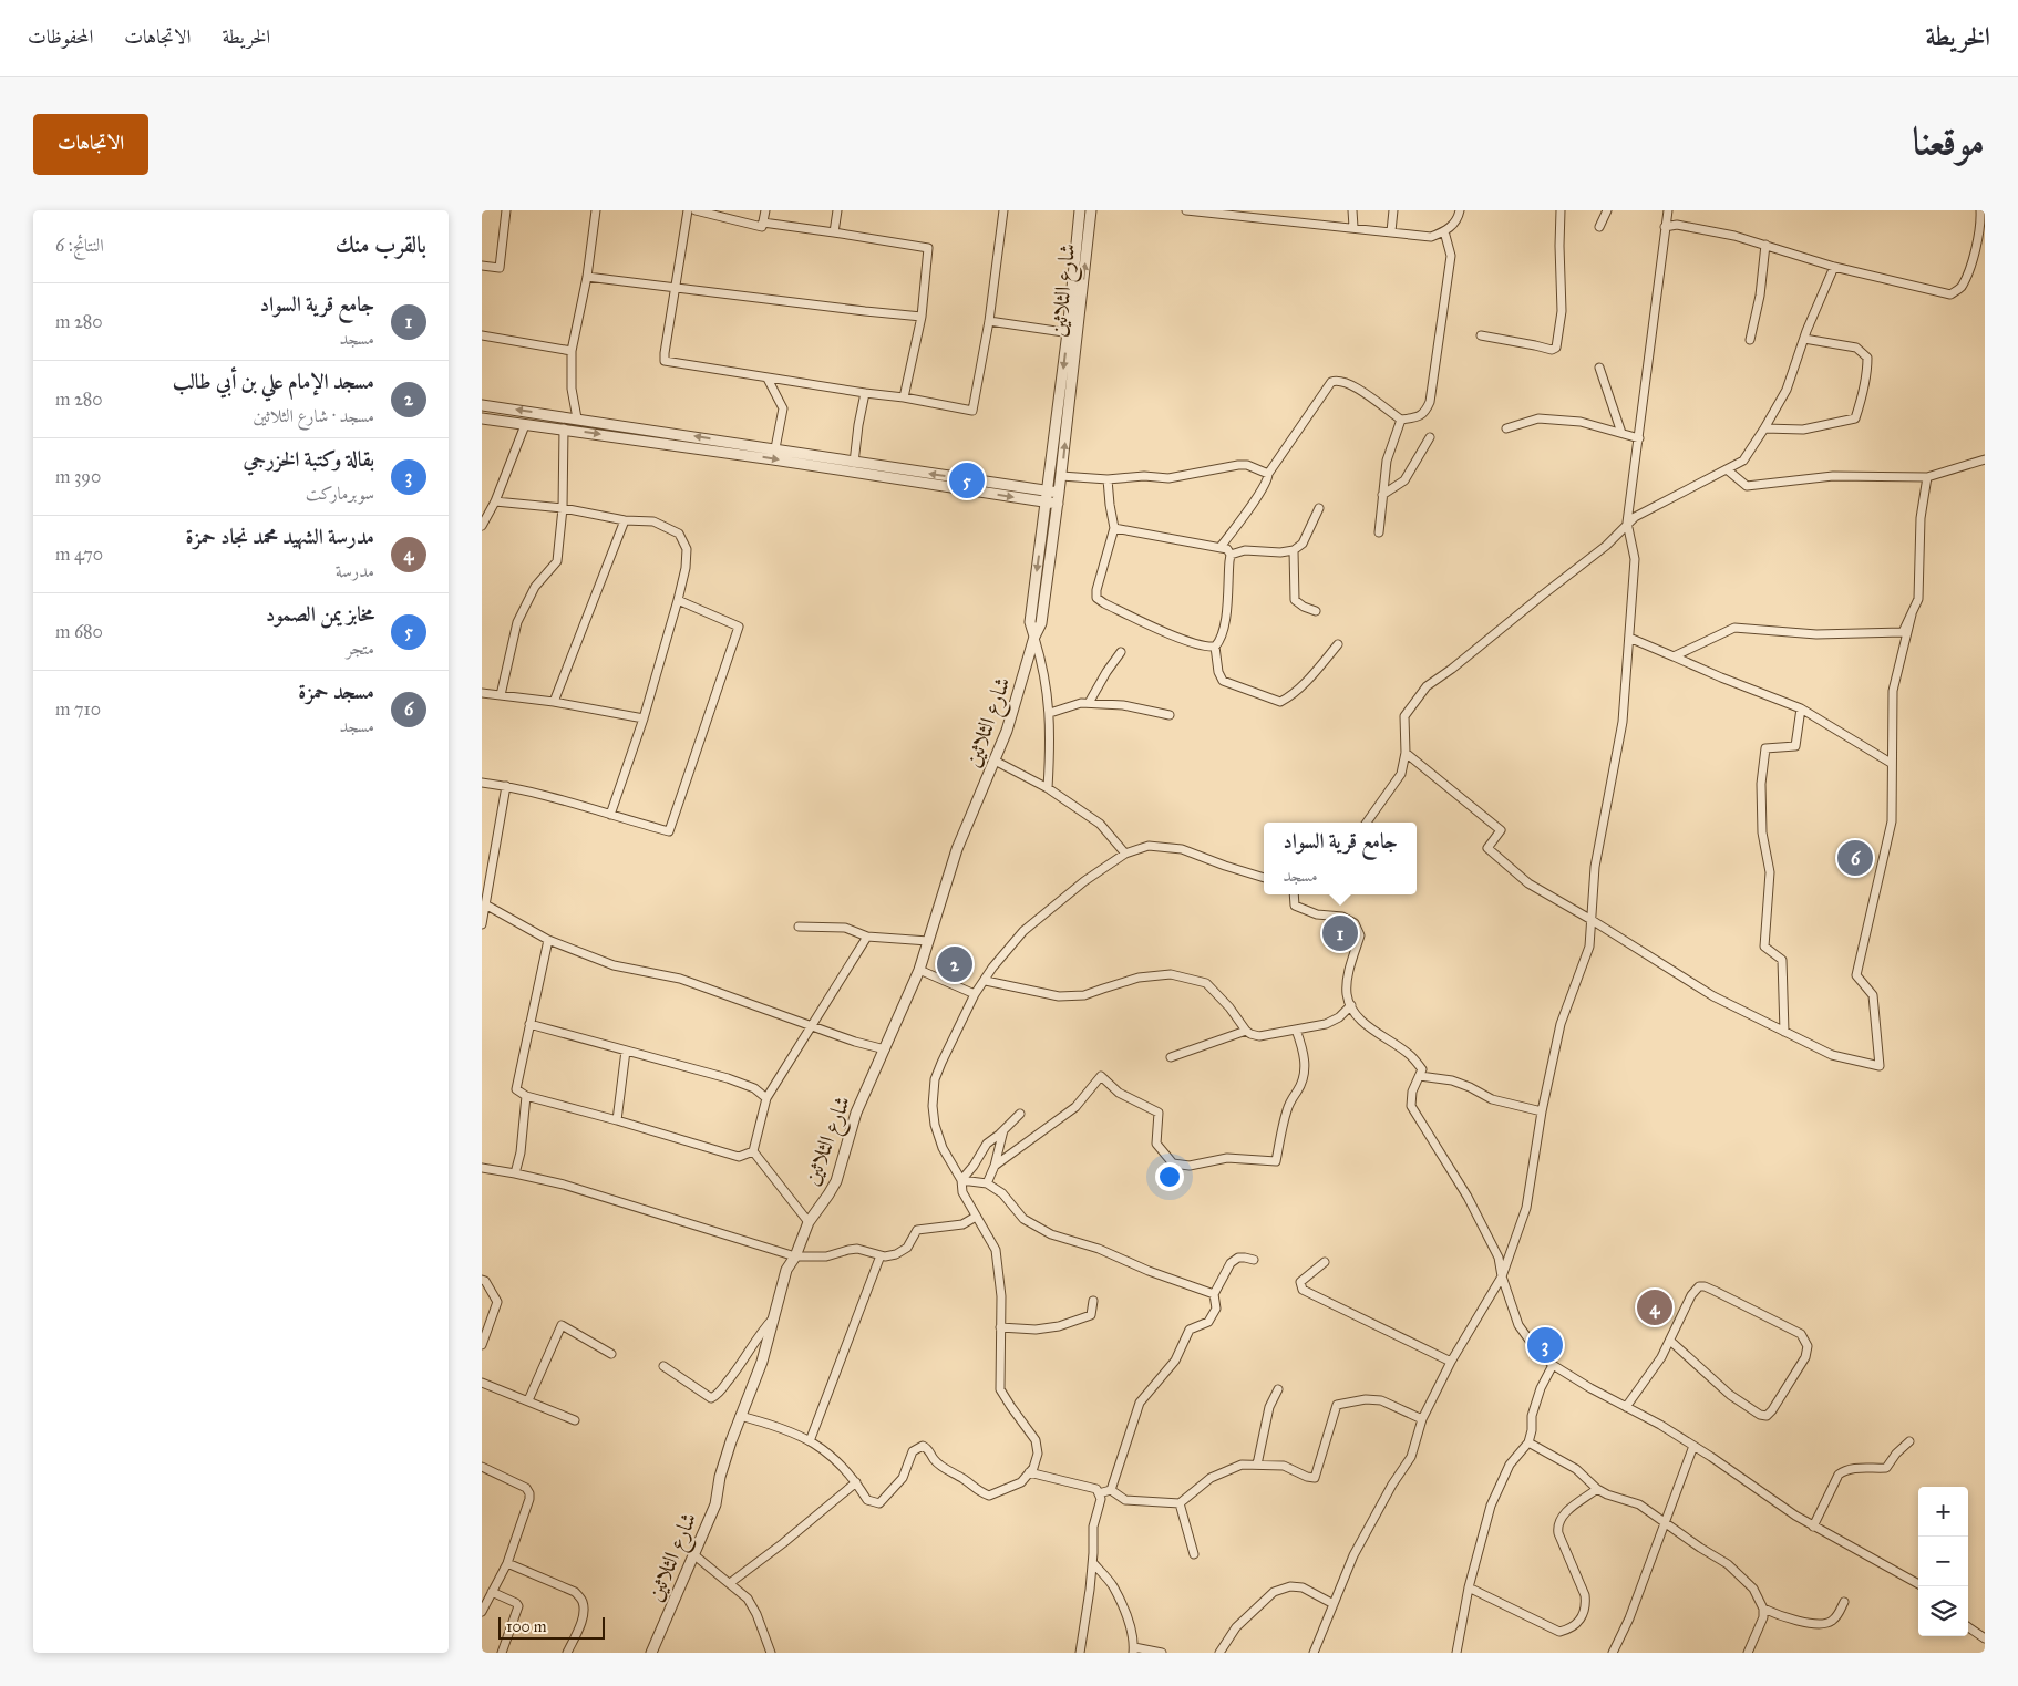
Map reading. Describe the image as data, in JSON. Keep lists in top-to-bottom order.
{
  "streets": {
    "street": ["شارع الثلاثين"]
  },
  "scale_bar": "100 m",
  "page": {
    "header": "الخريطة",
    "nav": ["الخريطة", "الاتجاهات", "المحفوظات"],
    "title": "موقعنا",
    "buttons": "الاتجاهات",
    "heading": ["بالقرب منك", "النتائج: 6"],
    "list": [
      {
        "mark": "1",
        "name": "جامع قرية السواد",
        "note": "مسجد",
        "value": "280 m"
      },
      {
        "mark": "2",
        "name": "مسجد الإمام علي بن أبي طالب",
        "note": "مسجد · شارع الثلاثين",
        "value": "280 m"
      },
      {
        "mark": "3",
        "name": "بقالة وكتبة الخزرجي",
        "note": "سوبرماركت",
        "value": "390 m"
      },
      {
        "mark": "4",
        "name": "مدرسة الشهيد محمد نجاد حمزة",
        "note": "مدرسة",
        "value": "470 m"
      },
      {
        "mark": "5",
        "name": "مخابز يمن الصمود",
        "note": "متجر",
        "value": "680 m"
      },
      {
        "mark": "6",
        "name": "مسجد حمزة",
        "note": "مسجد",
        "value": "710 m"
      }
    ],
    "pins": [
      "5",
      "6",
      "1",
      "2",
      "4",
      "3"
    ],
    "popup": ["جامع قرية السواد", "مسجد"],
    "map_buttons": ["+", "−"],
    "scale": "100 m"
  }
}
